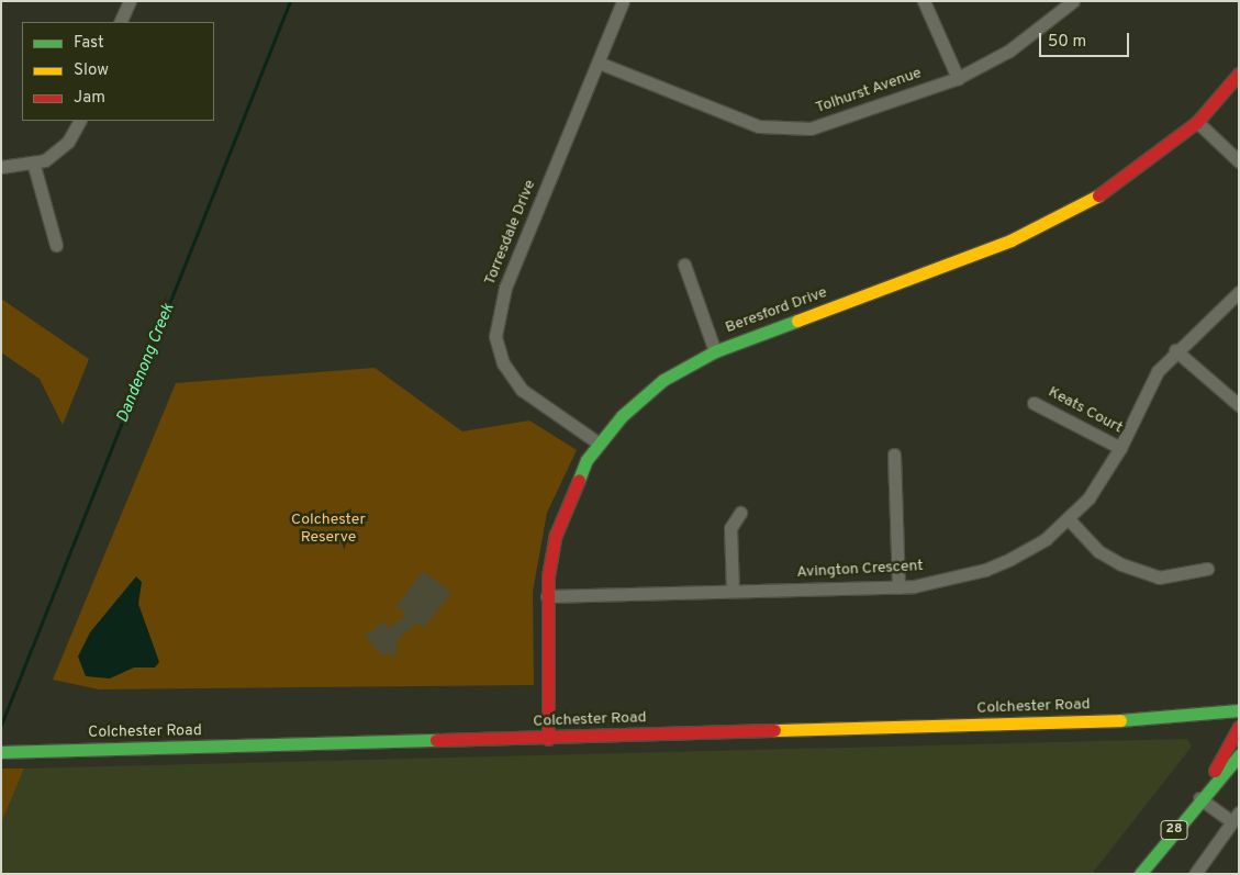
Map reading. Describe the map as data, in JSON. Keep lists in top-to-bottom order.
{
  "streets": {
    "main road": ["Beresford Drive", "Colchester Road", "28"],
    "street": [
      "Tolhurst Avenue",
      "Torresdale Drive",
      "Keats Court",
      "Avington Crescent"
    ]
  },
  "crossings": [
    ["Tolhurst Avenue", "Torresdale Drive"],
    ["Torresdale Drive", "Beresford Drive"],
    ["Beresford Drive", "Avington Crescent"],
    ["Beresford Drive", "Colchester Road"],
    ["Keats Court", "Avington Crescent"],
    ["Colchester Road", "28"]
  ],
  "water": ["Dandenong Creek"],
  "parks": ["Colchester Reserve"],
  "legend": ["Fast", "Slow", "Jam"],
  "scale_bar": "50 m"
}
